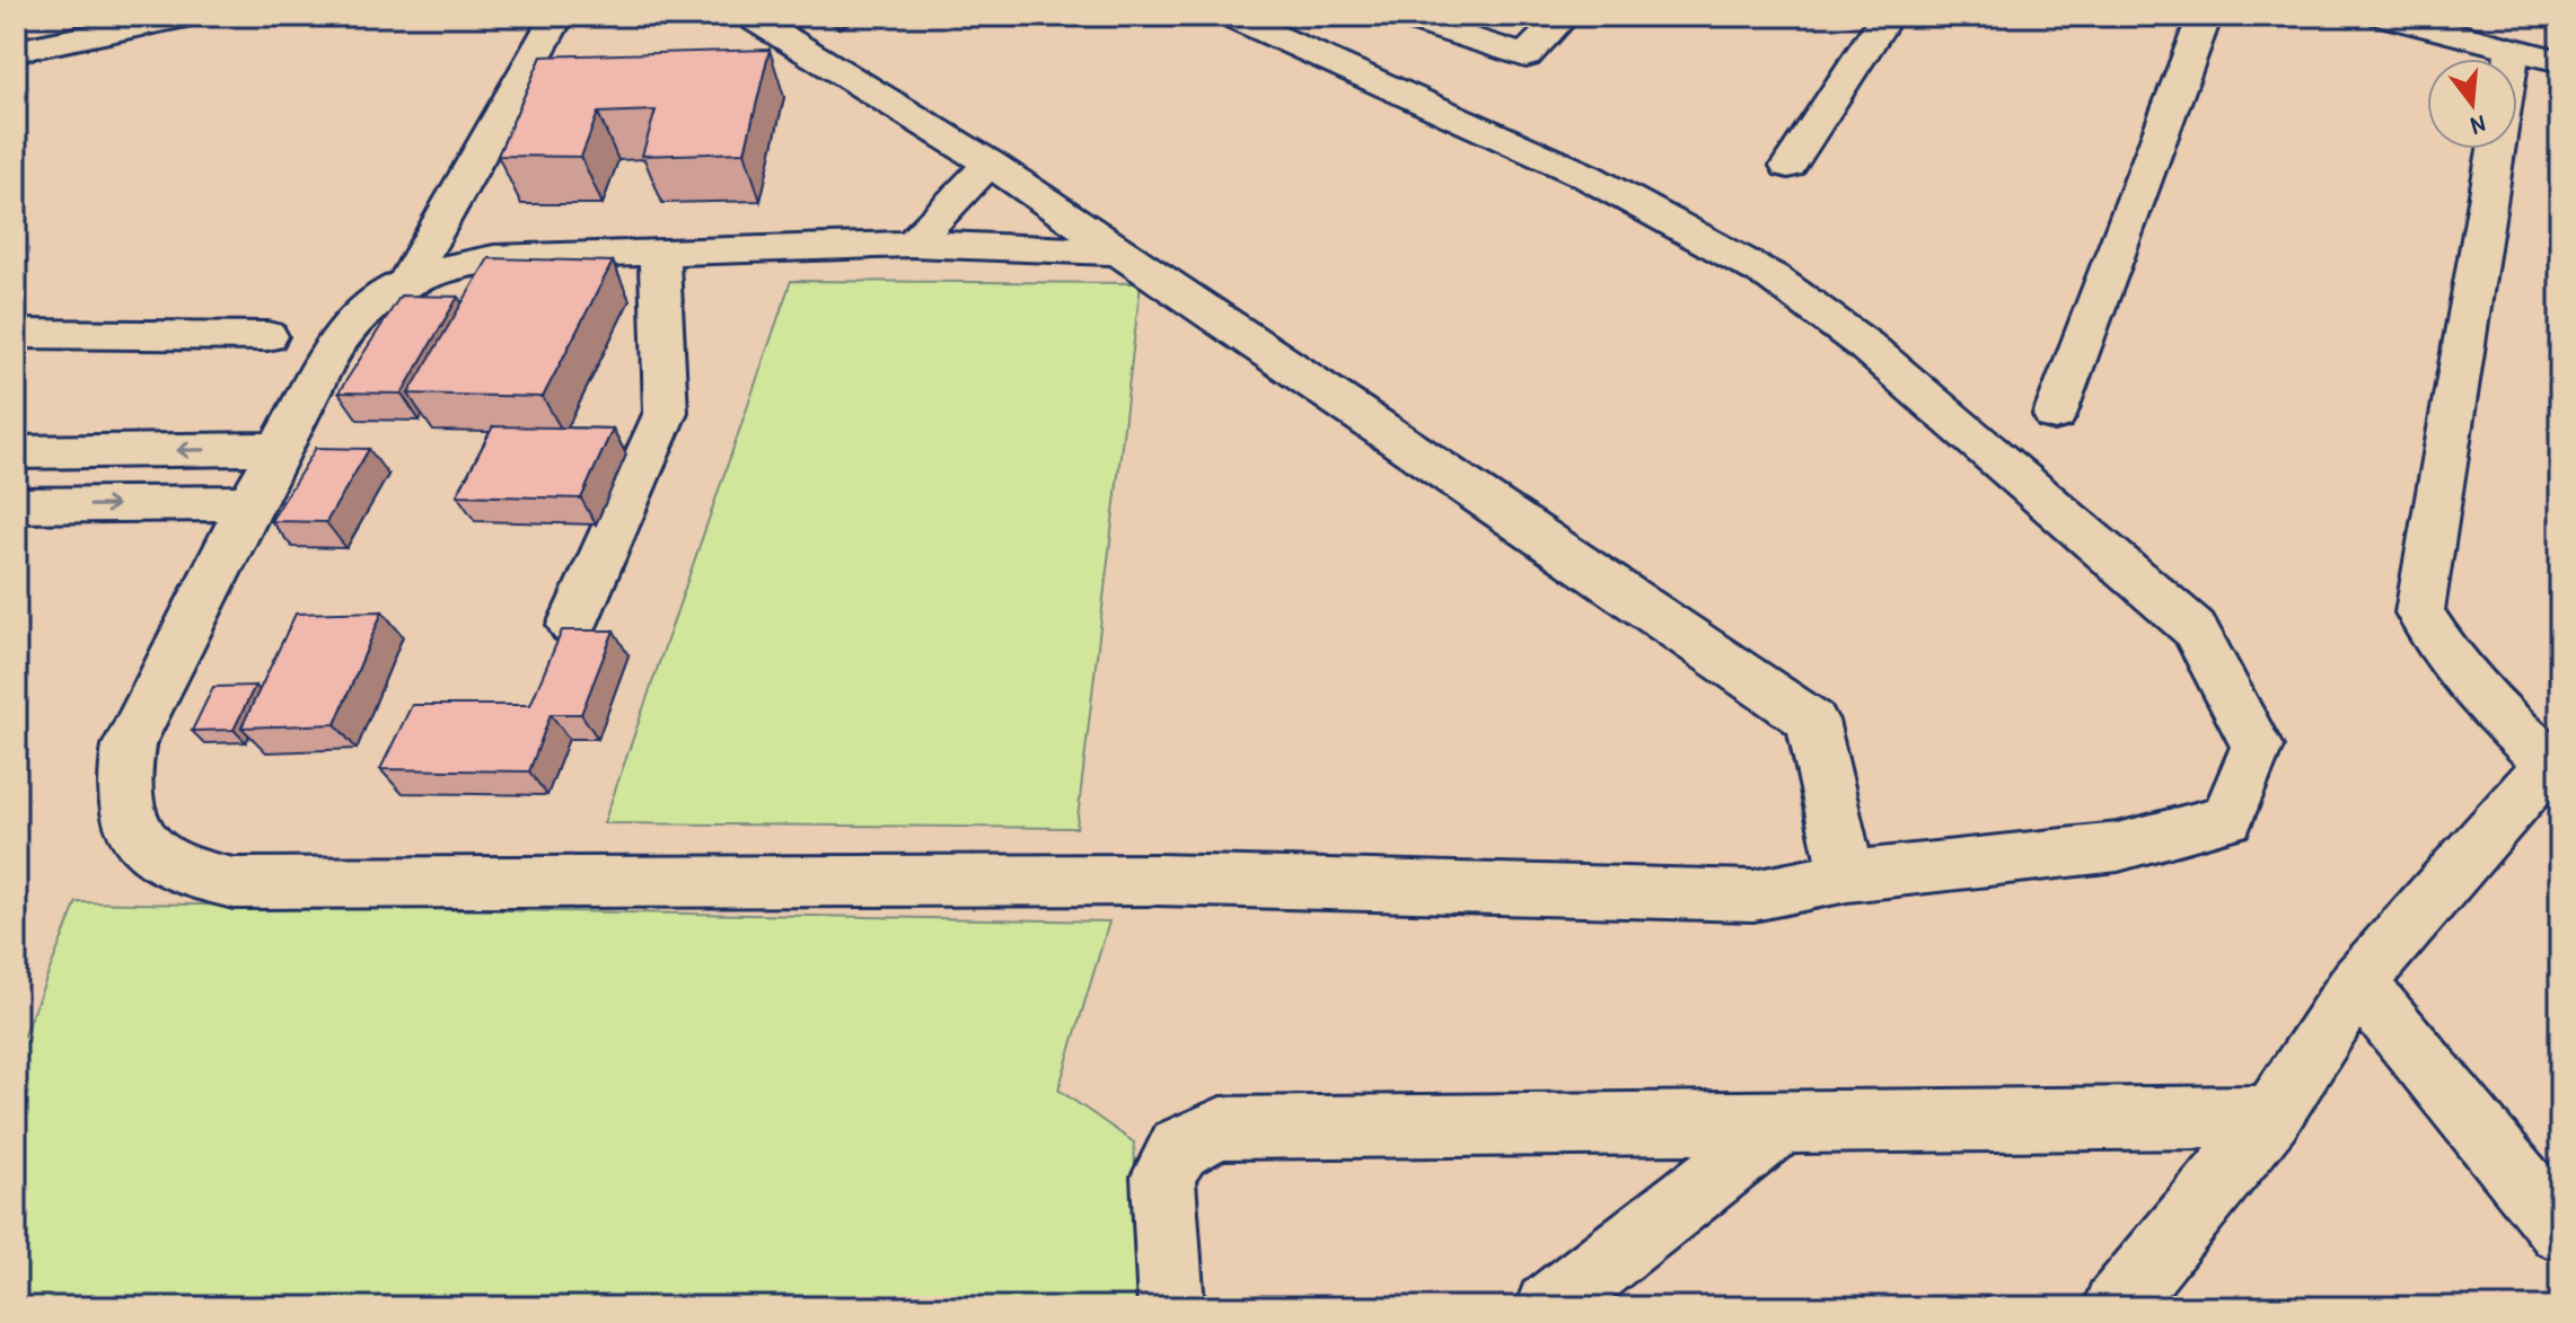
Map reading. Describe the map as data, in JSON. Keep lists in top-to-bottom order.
{
  "north": "bottom"
}
